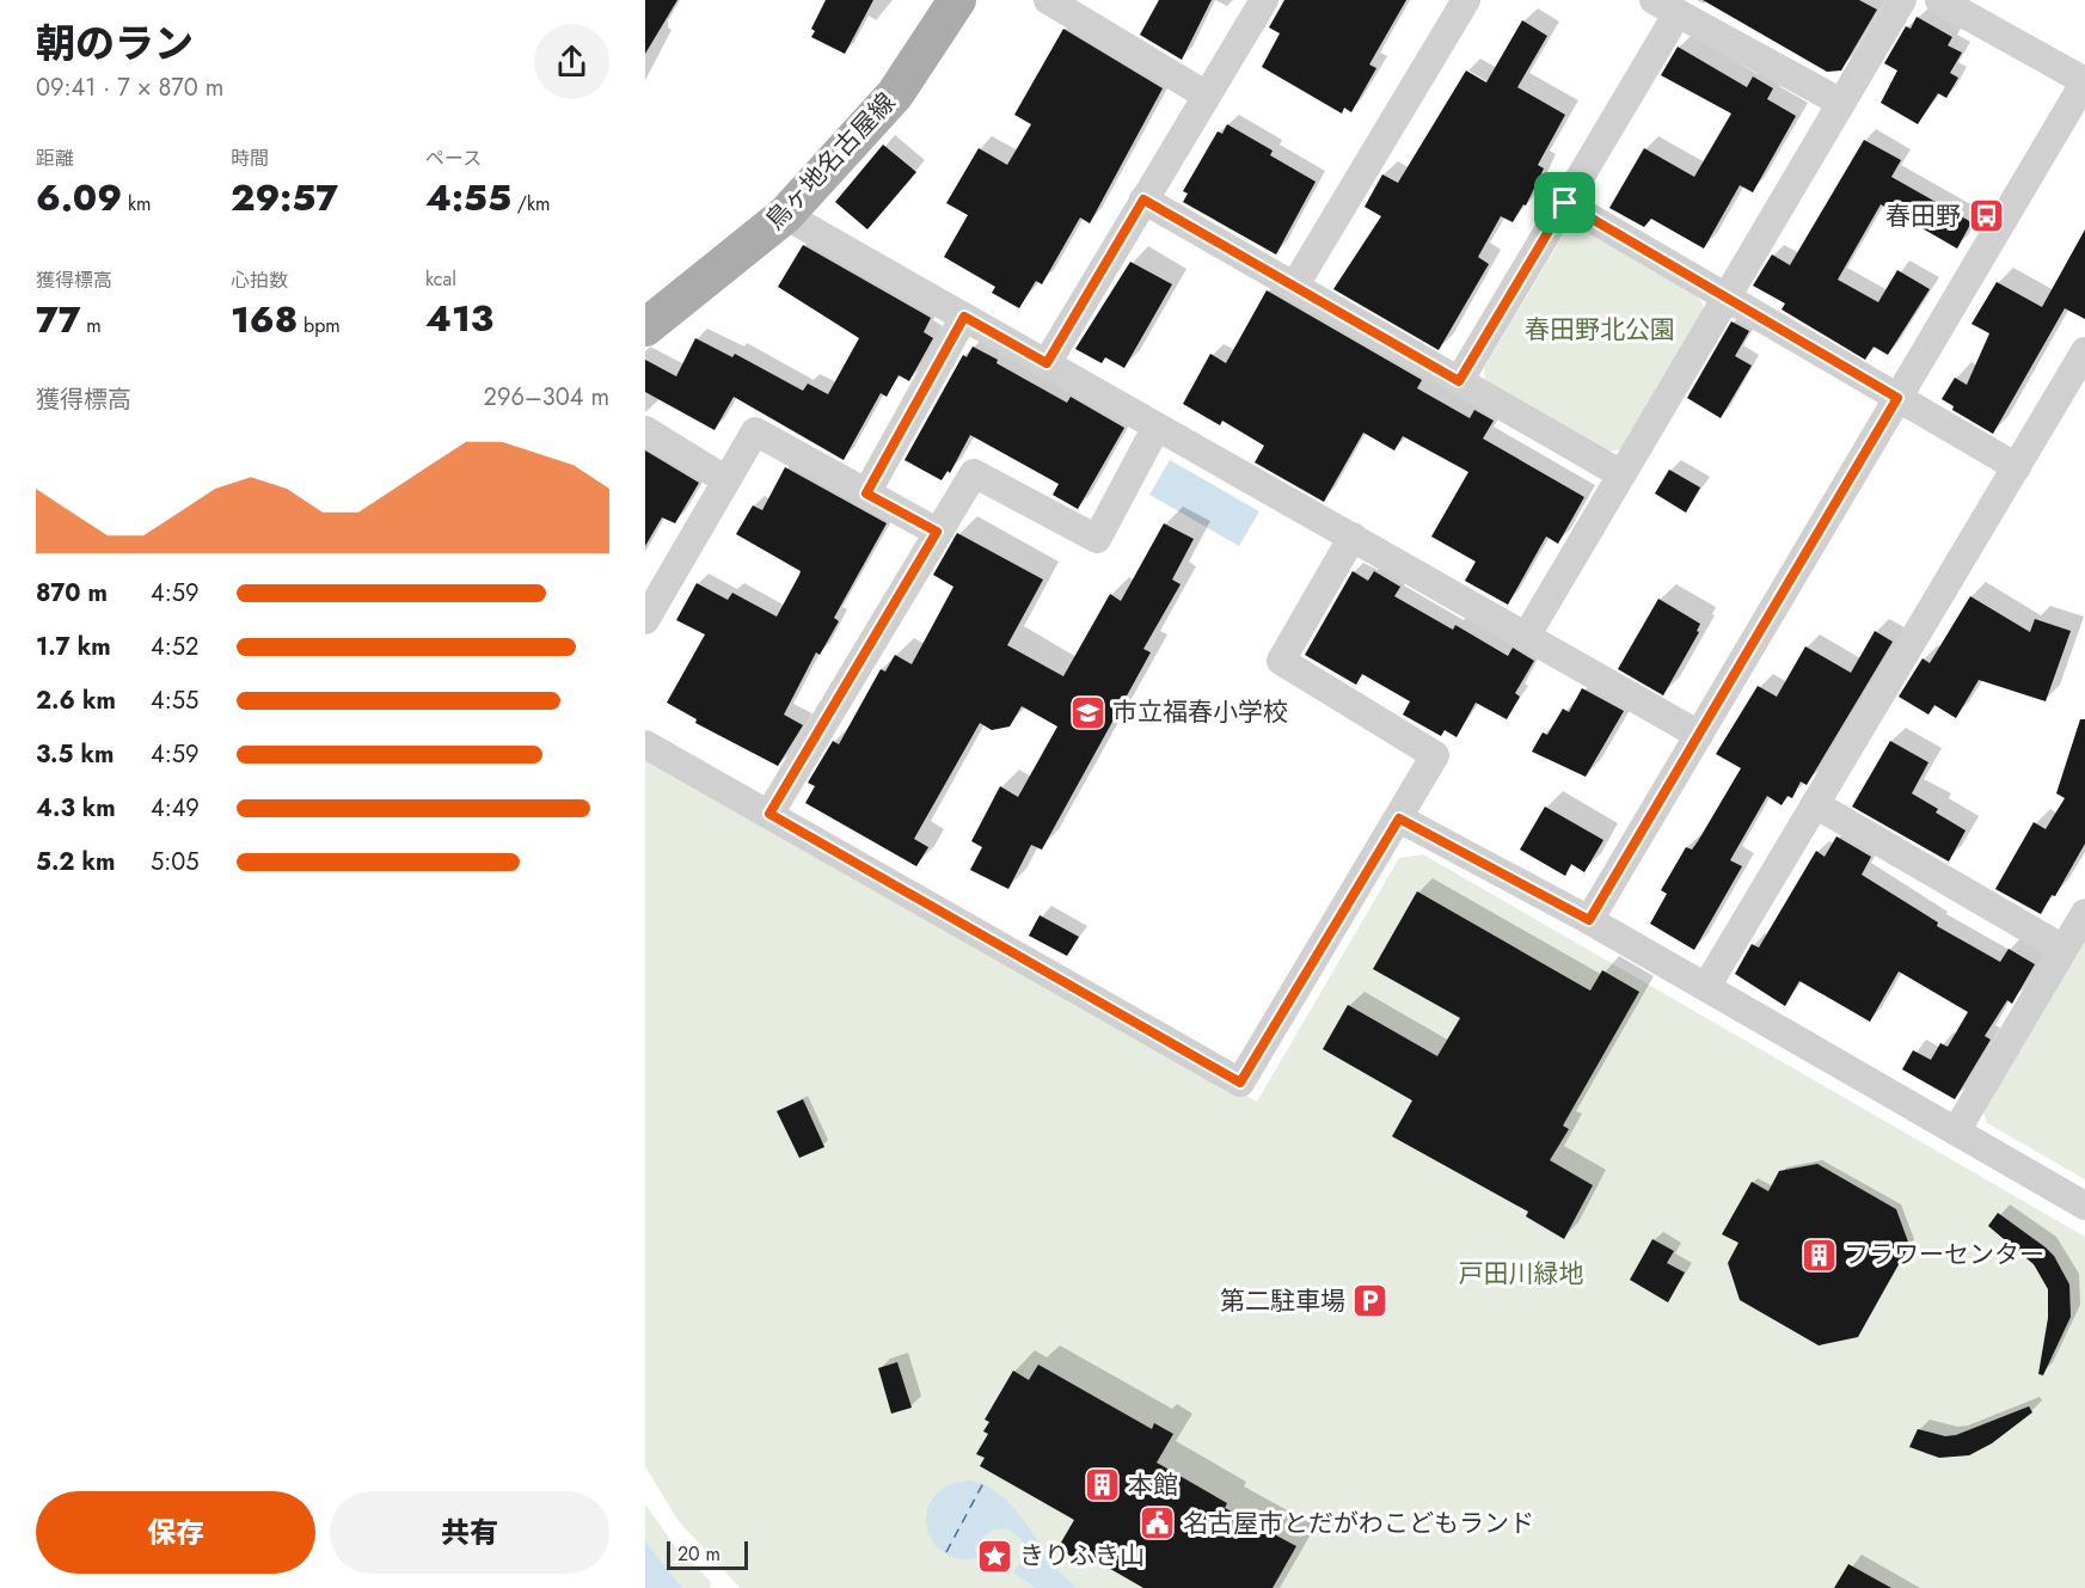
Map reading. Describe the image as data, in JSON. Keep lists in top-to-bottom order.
{
  "streets": {
    "main road": ["鳥ヶ地名古屋線"]
  },
  "parks": ["春田野北公園", "戸田川緑地"],
  "places": {
    "bus stop": ["春田野"],
    "school or university": ["市立福春小学校"],
    "building": ["フラワーセンター", "本館"],
    "parking": ["第二駐車場"],
    "public building": ["名古屋市とだがわこどもランド"],
    "place": ["きりふき山"]
  },
  "scale_bar": "20 m",
  "page": {
    "heading": ["朝のラン", "09:41 · 7 × 870 m"],
    "stats": [
      ["距離", "6.09 km"],
      ["時間", "29:57"],
      ["ペース", "4:55 /km"],
      ["獲得標高", "77 m"],
      ["心拍数", "168 bpm"],
      ["kcal", "413"]
    ],
    "chart": ["獲得標高", "296–304 m"],
    "list": [
      {
        "name": "870 m",
        "note": "4:59"
      },
      {
        "name": "1.7 km",
        "note": "4:52"
      },
      {
        "name": "2.6 km",
        "note": "4:55"
      },
      {
        "name": "3.5 km",
        "note": "4:59"
      },
      {
        "name": "4.3 km",
        "note": "4:49"
      },
      {
        "name": "5.2 km",
        "note": "5:05"
      }
    ],
    "buttons": ["保存", "共有"],
    "scale": "20 m"
  }
}
